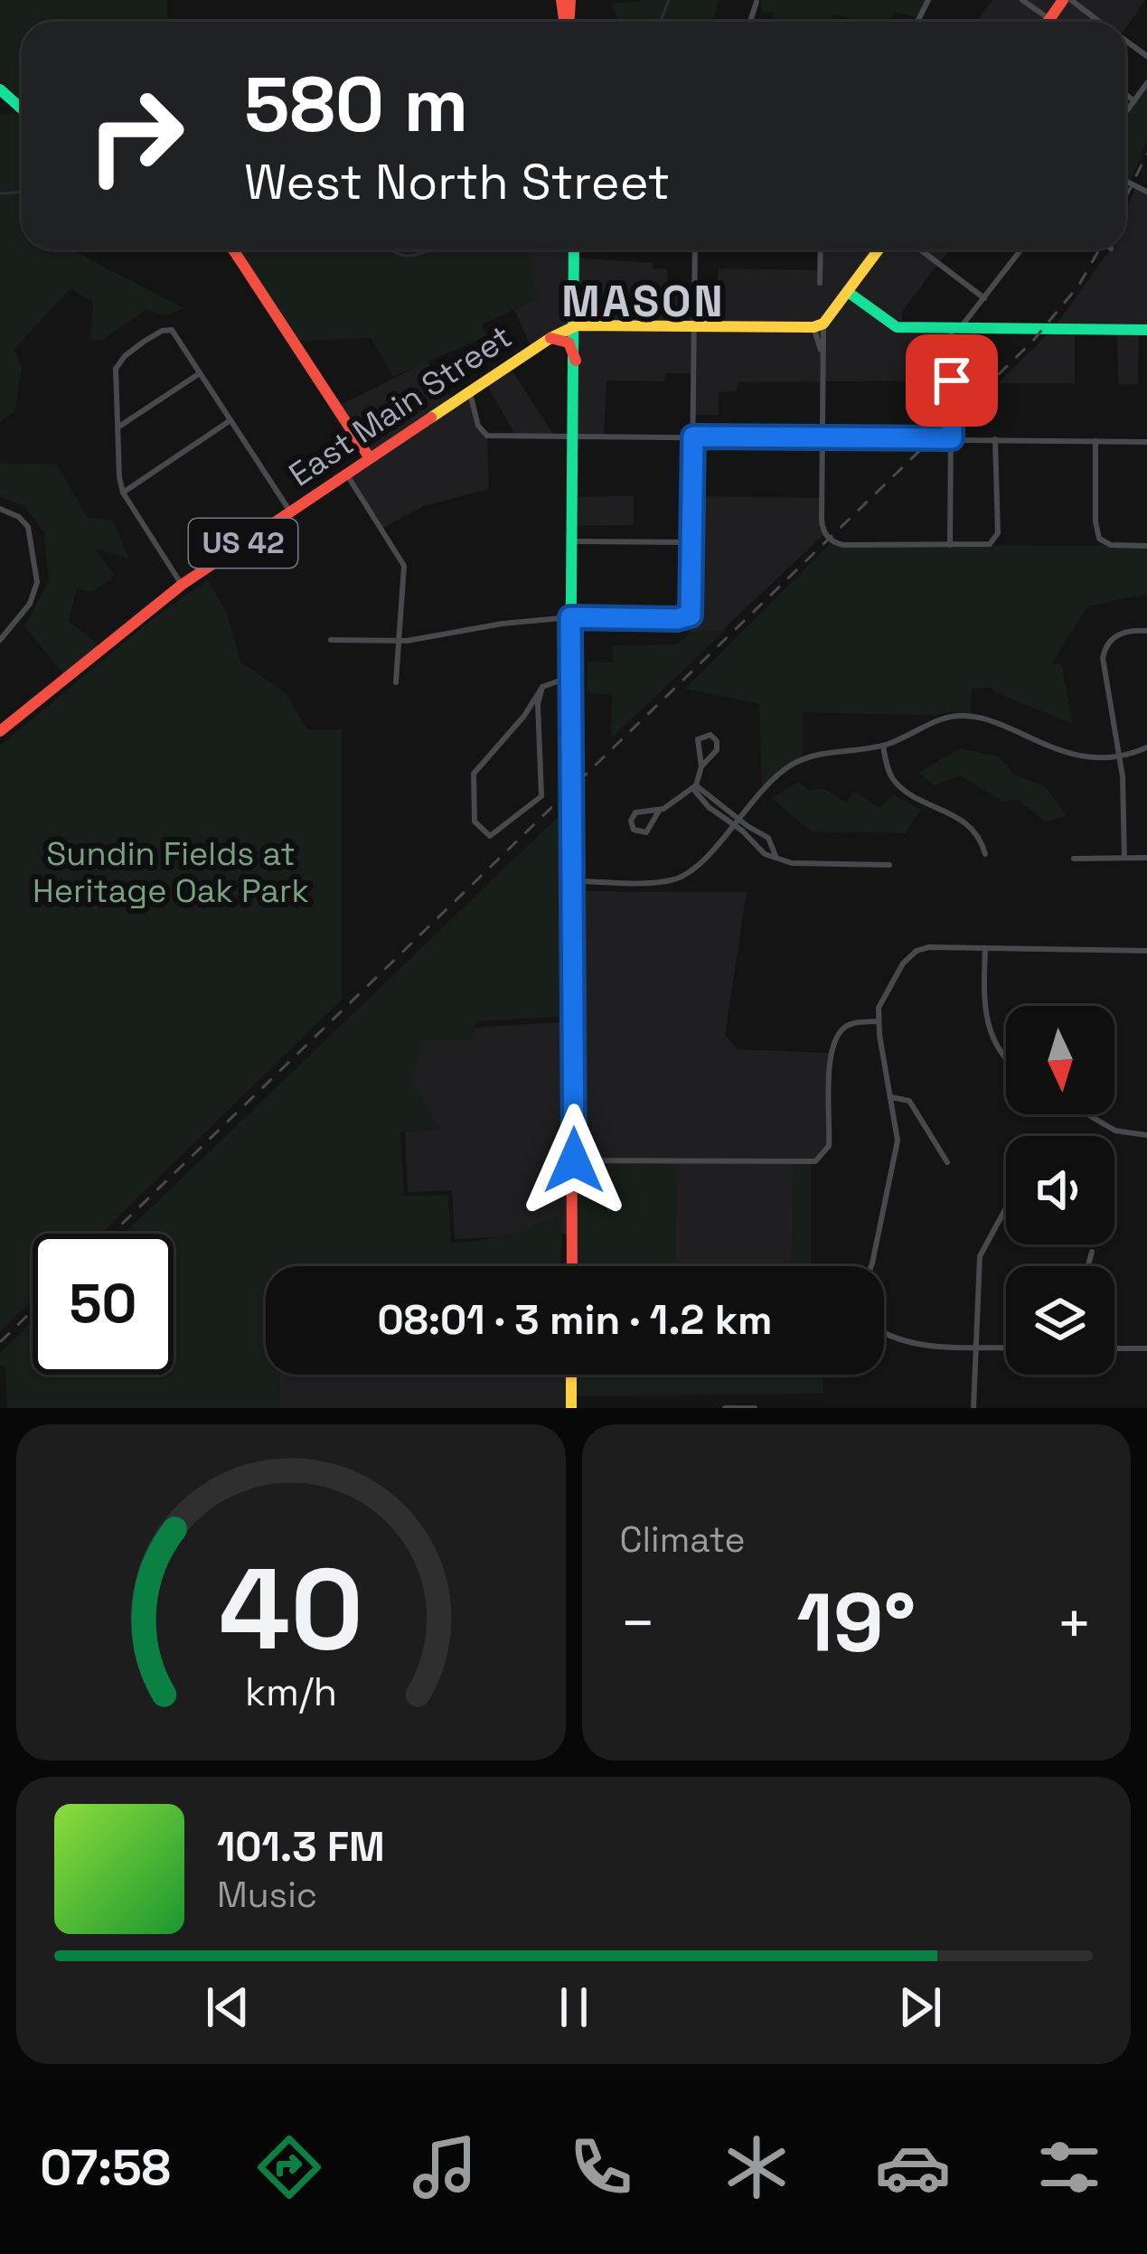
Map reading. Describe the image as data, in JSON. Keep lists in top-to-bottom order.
{
  "streets": {
    "main road": ["East Main Street", "US 42"]
  },
  "crossings": [
    ["East Main Street", "US 42"]
  ],
  "districts": ["MASON"],
  "parks": ["Sundin Fields at Heritage Oak Park"],
  "north": "bottom",
  "page": {
    "turn": ["580 m", "West North Street"],
    "limit": "50",
    "trip": "08:01 · 3 min · 1.2 km",
    "tile": "Climate",
    "heat": ["−", "19°", "+"],
    "song": ["101.3 FM", "Music"],
    "tabs": "07:58",
    "gauge": ["40", "km/h"]
  }
}
